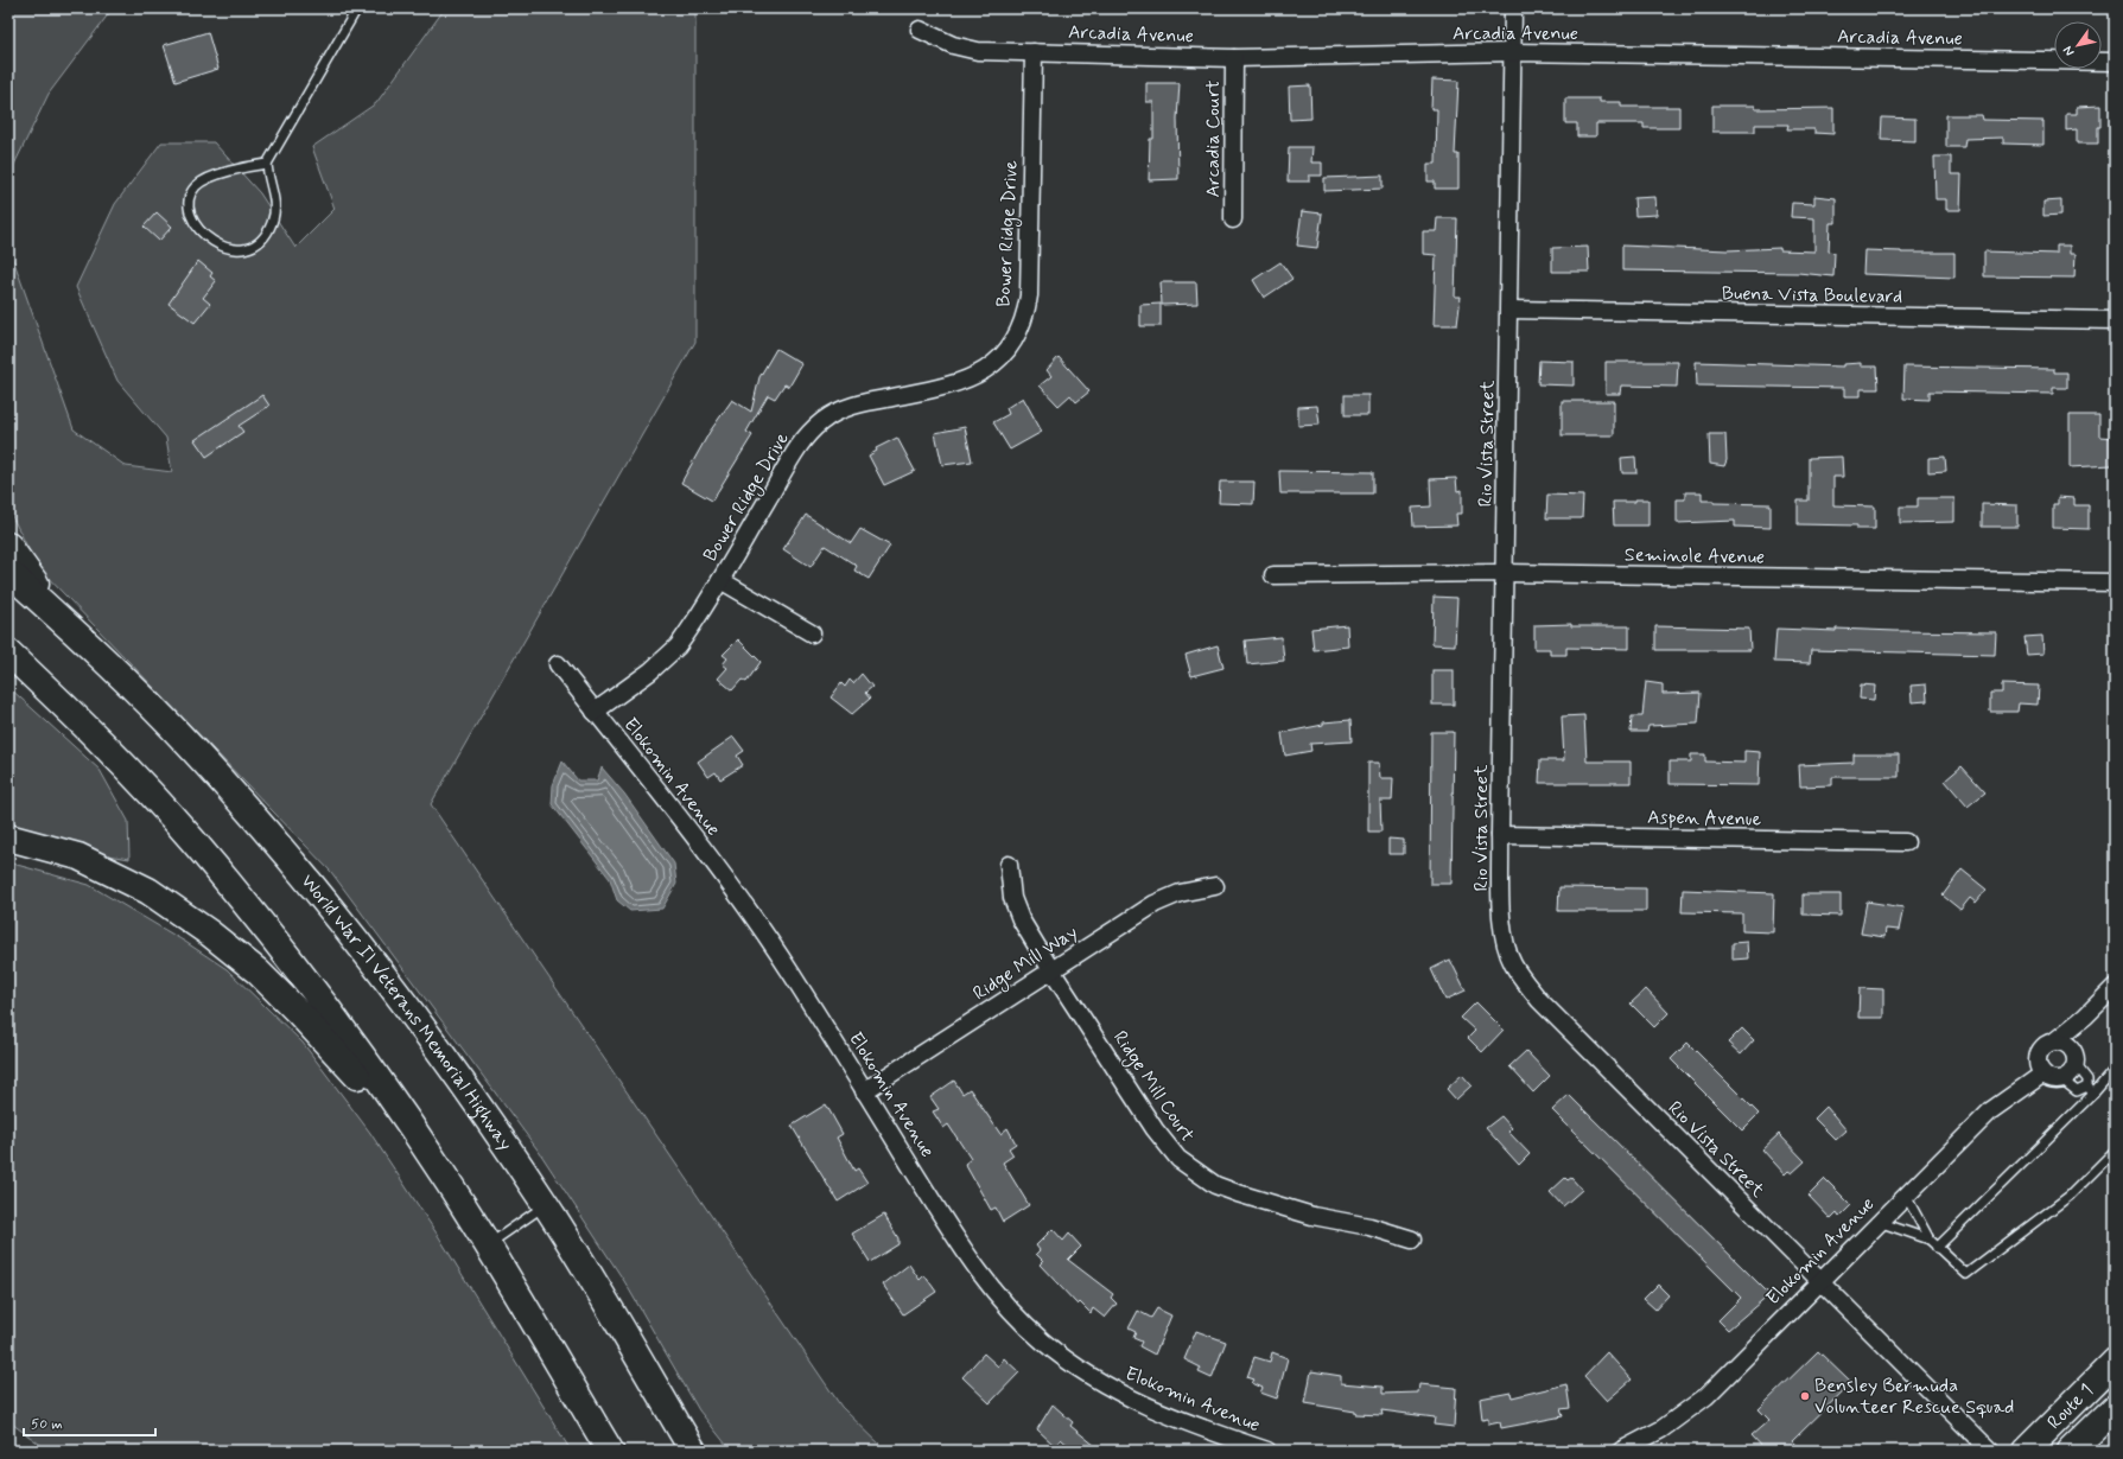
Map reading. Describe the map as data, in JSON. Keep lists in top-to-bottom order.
{
  "streets": {
    "main road": ["World War II Veterans Memorial Highway", "Route 1"],
    "street": [
      "Arcadia Avenue",
      "Arcadia Court",
      "Bower Ridge Drive",
      "Buena Vista Boulevard",
      "Rio Vista Street",
      "Seminole Avenue",
      "Elokomin Avenue",
      "Aspen Avenue",
      "Ridge Mill Way",
      "Ridge Mill Court"
    ]
  },
  "crossings": [
    ["Arcadia Avenue", "Arcadia Court"],
    ["Arcadia Avenue", "Bower Ridge Drive"],
    ["Arcadia Avenue", "Rio Vista Street"],
    ["Bower Ridge Drive", "Elokomin Avenue"],
    ["Buena Vista Boulevard", "Rio Vista Street"],
    ["Rio Vista Street", "Seminole Avenue"],
    ["Rio Vista Street", "Elokomin Avenue"],
    ["Rio Vista Street", "Aspen Avenue"],
    ["Elokomin Avenue", "Ridge Mill Way"],
    ["Ridge Mill Way", "Ridge Mill Court"]
  ],
  "places": ["Bensley Bermuda Volunteer Rescue Squad"],
  "scale_bar": "50 m",
  "north": "bottom left"
}
